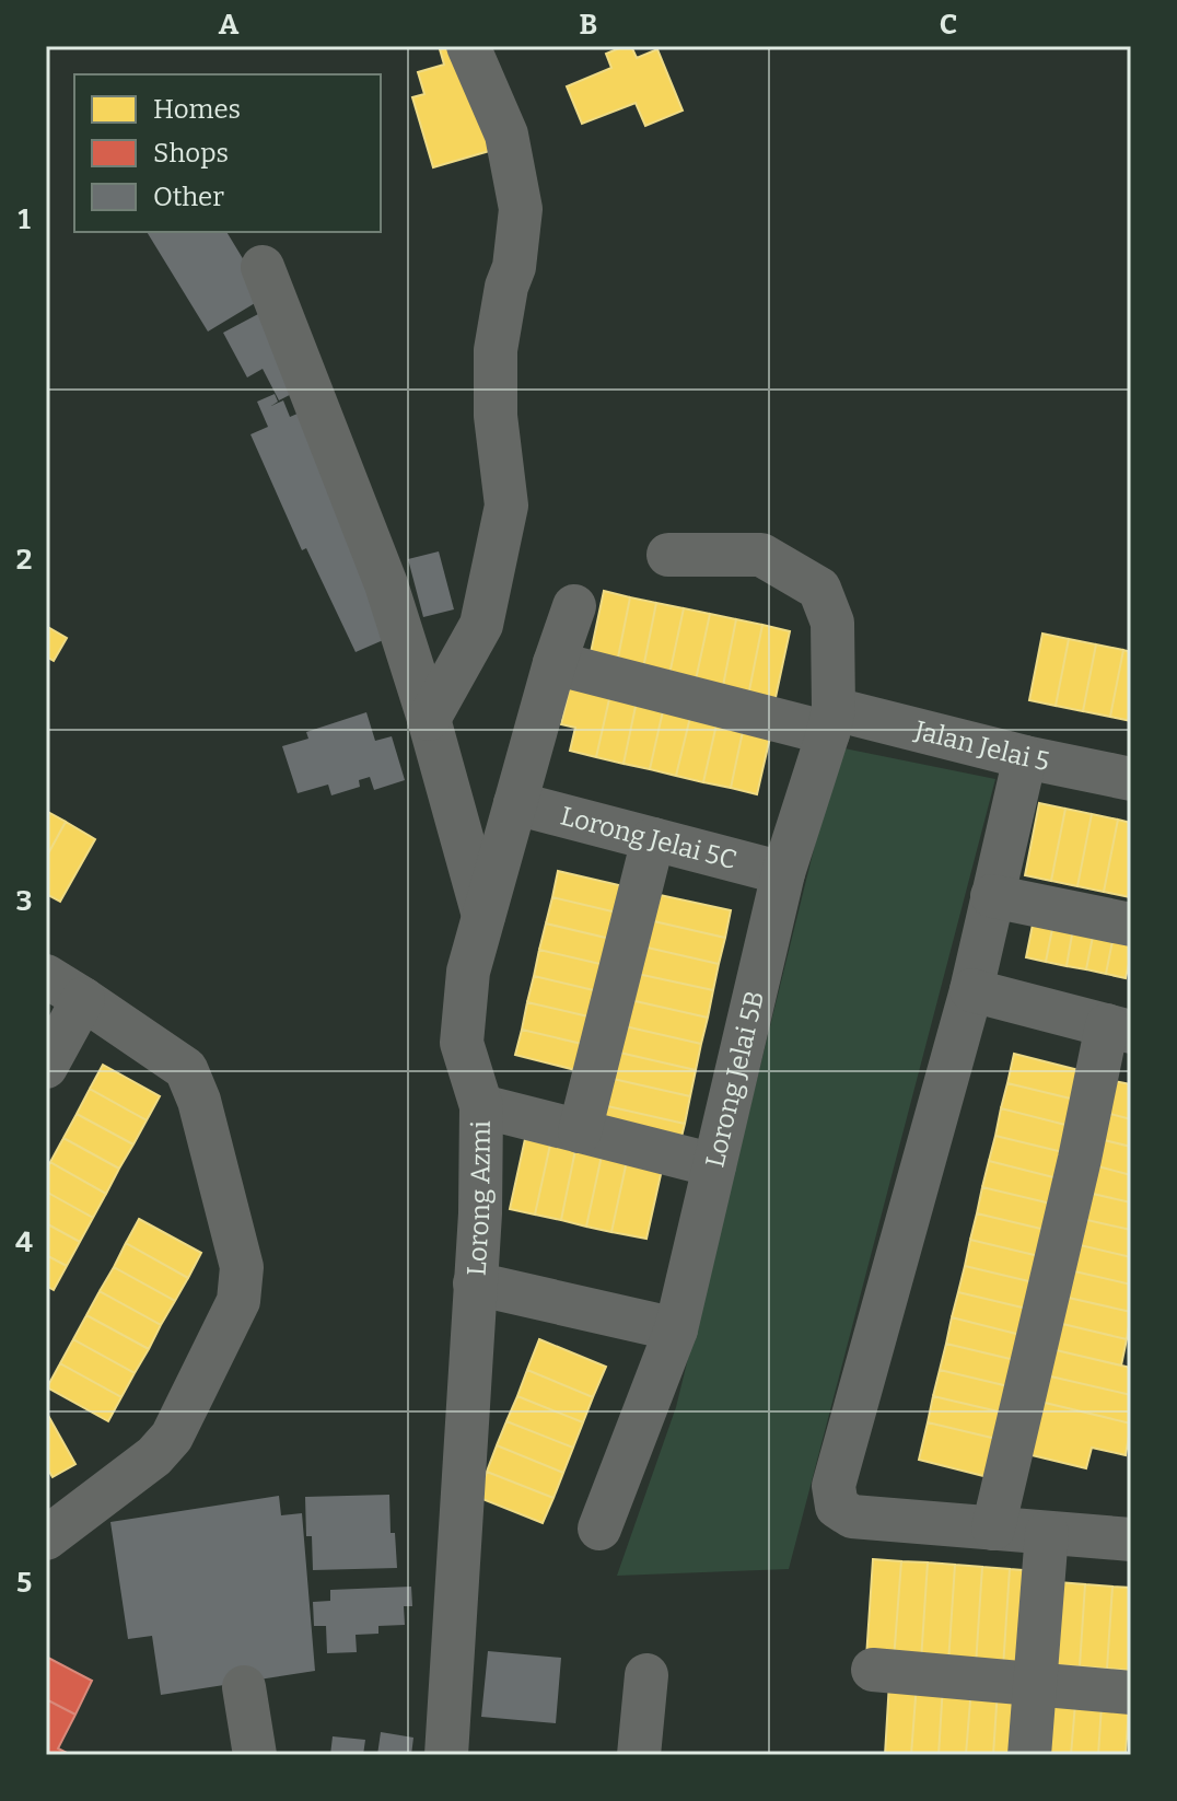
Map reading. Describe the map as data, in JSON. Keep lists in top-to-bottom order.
{
  "streets": {
    "street": [
      "Jalan Jelai 5",
      "Lorong Jelai 5C",
      "Lorong Jelai 5B",
      "Lorong Azmi"
    ]
  },
  "crossings": [
    ["Jalan Jelai 5", "Lorong Jelai 5B"],
    ["Jalan Jelai 5", "Lorong Azmi"],
    ["Lorong Jelai 5C", "Lorong Jelai 5B"],
    ["Lorong Jelai 5C", "Lorong Azmi"]
  ],
  "legend": ["Homes", "Shops", "Other"],
  "grid": {
    "columns": ["A", "B", "C"],
    "rows": [
      "1",
      "2",
      "3",
      "4",
      "5"
    ]
  }
}
